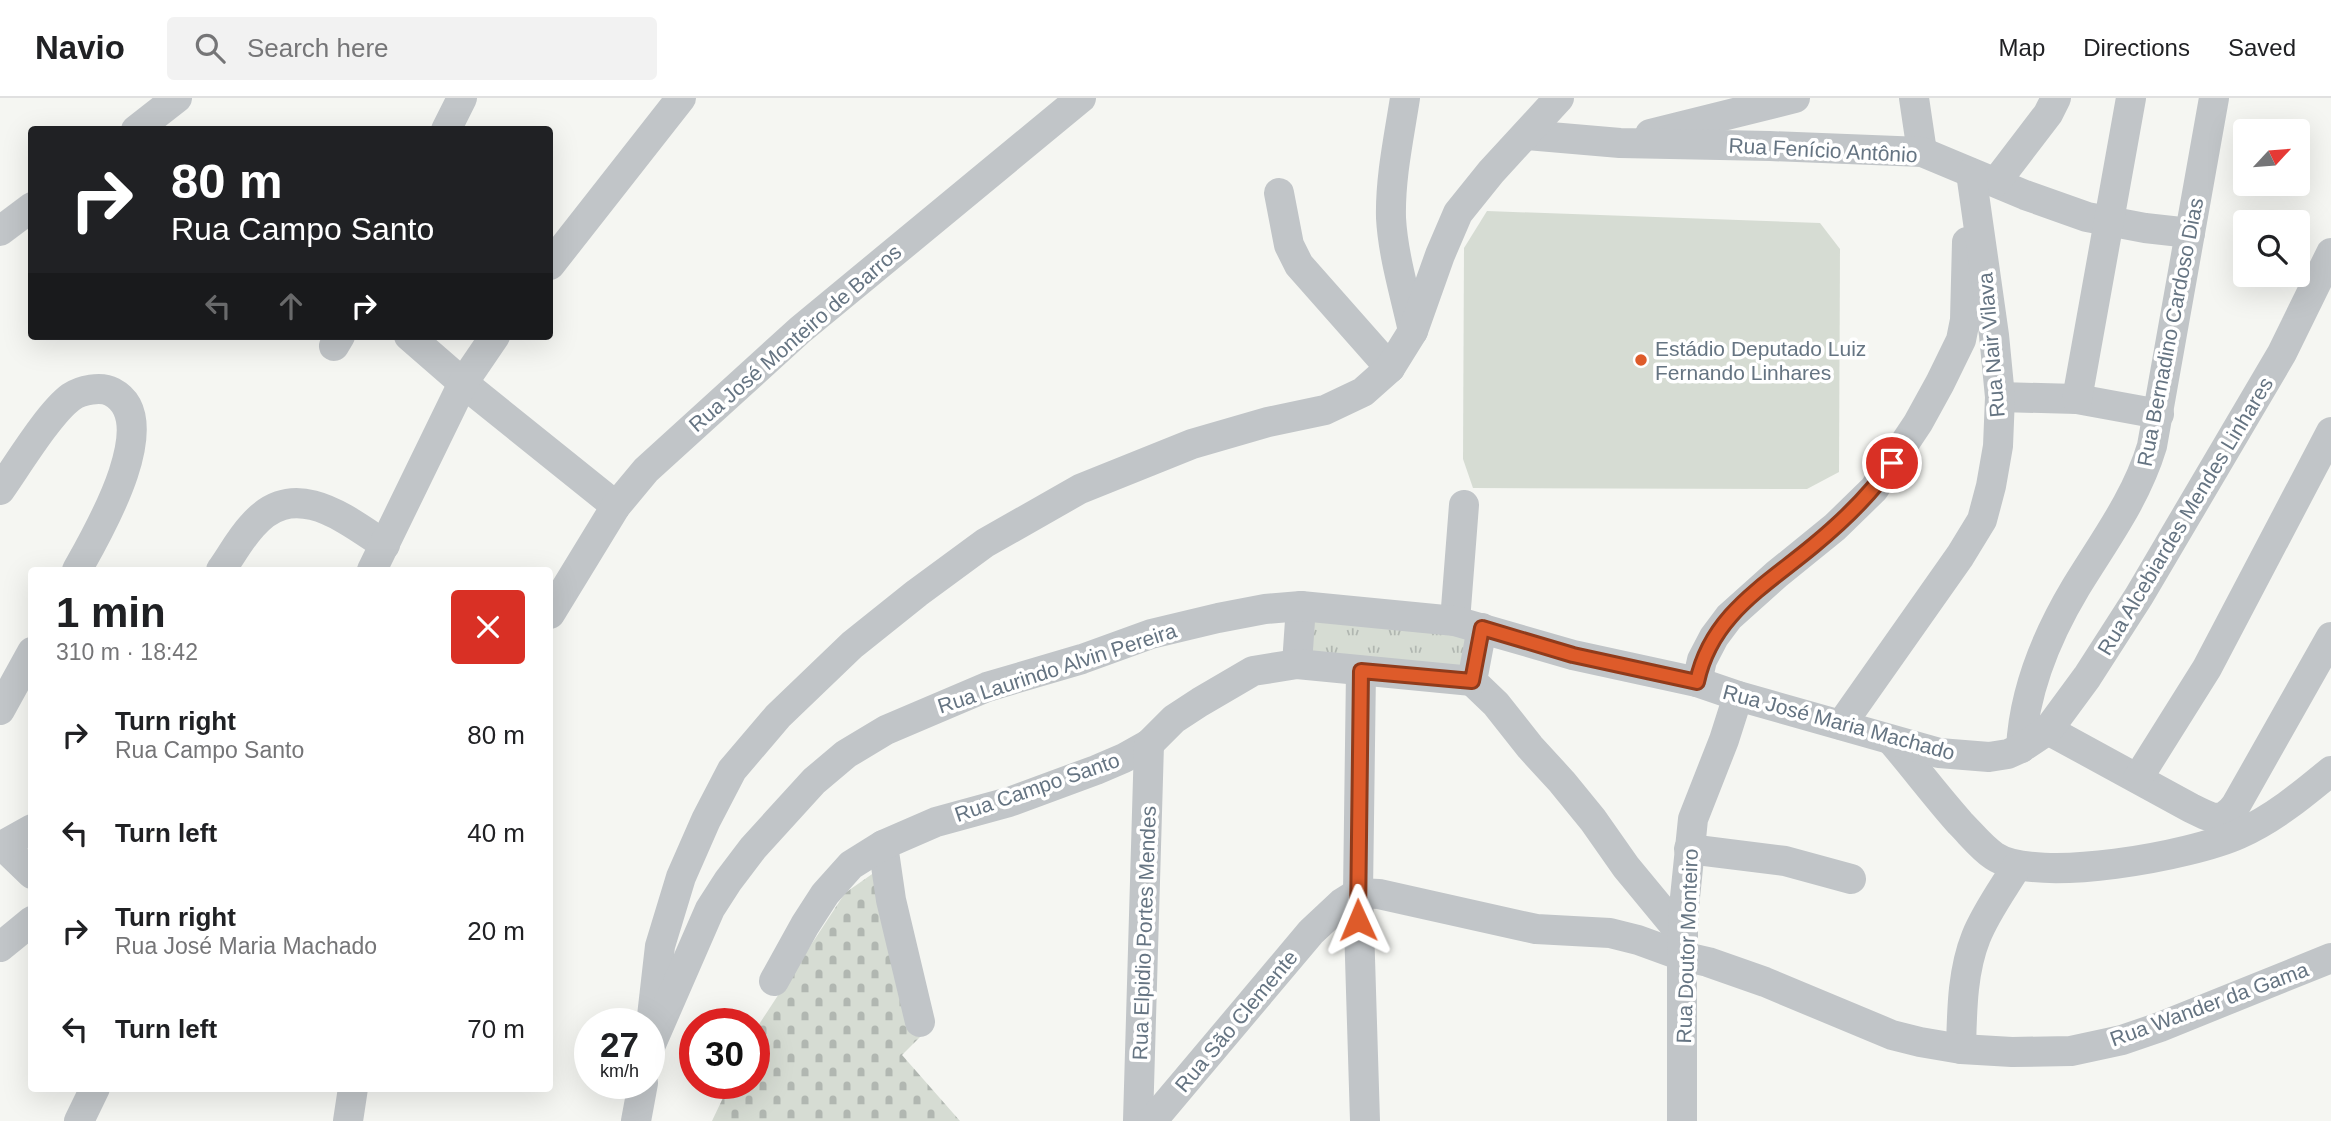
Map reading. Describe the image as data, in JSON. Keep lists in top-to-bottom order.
{
  "streets": {
    "street": [
      "Rua Fenício Antônio",
      "Rua Bernadino Cardoso Dias",
      "Rua José Monteiro de Barros",
      "Rua Nair Vilava",
      "Rua Alcebiardes Mendes Linhares",
      "Rua Laurindo Alvin Pereira",
      "Rua José Maria Machado",
      "Rua Campo Santo",
      "Rua Elpidio Portes Mendes",
      "Rua Doutor Monteiro",
      "Rua Wander da Gama",
      "Rua São Clemente"
    ]
  },
  "crossings": [
    ["Rua Fenício Antônio", "Rua Bernadino Cardoso Dias"],
    ["Rua Fenício Antônio", "Rua Nair Vilava"],
    ["Rua Bernadino Cardoso Dias", "Rua Alcebiardes Mendes Linhares"],
    ["Rua Bernadino Cardoso Dias", "Rua José Maria Machado"],
    ["Rua Nair Vilava", "Rua José Maria Machado"],
    ["Rua Alcebiardes Mendes Linhares", "Rua José Maria Machado"],
    ["Rua Laurindo Alvin Pereira", "Rua José Maria Machado"],
    ["Rua José Maria Machado", "Rua Doutor Monteiro"],
    ["Rua Campo Santo", "Rua Elpidio Portes Mendes"],
    ["Rua Doutor Monteiro", "Rua Wander da Gama"]
  ],
  "places": ["Estádio Deputado Luiz Fernando Linhares"],
  "north": "top right",
  "page": {
    "header": "Navio",
    "search": "Search here",
    "nav": ["Map", "Directions", "Saved"],
    "turn": ["80 m", "Rua Campo Santo"],
    "heading": ["1 min", "310 m · 18:42"],
    "list": [
      {
        "name": "Turn right",
        "note": "Rua Campo Santo",
        "value": "80 m"
      },
      {
        "name": "Turn left",
        "value": "40 m"
      },
      {
        "name": "Turn right",
        "note": "Rua José Maria Machado",
        "value": "20 m"
      },
      {
        "name": "Turn left",
        "value": "70 m"
      }
    ],
    "speed": "27 km/h",
    "limit": "30"
  }
}
